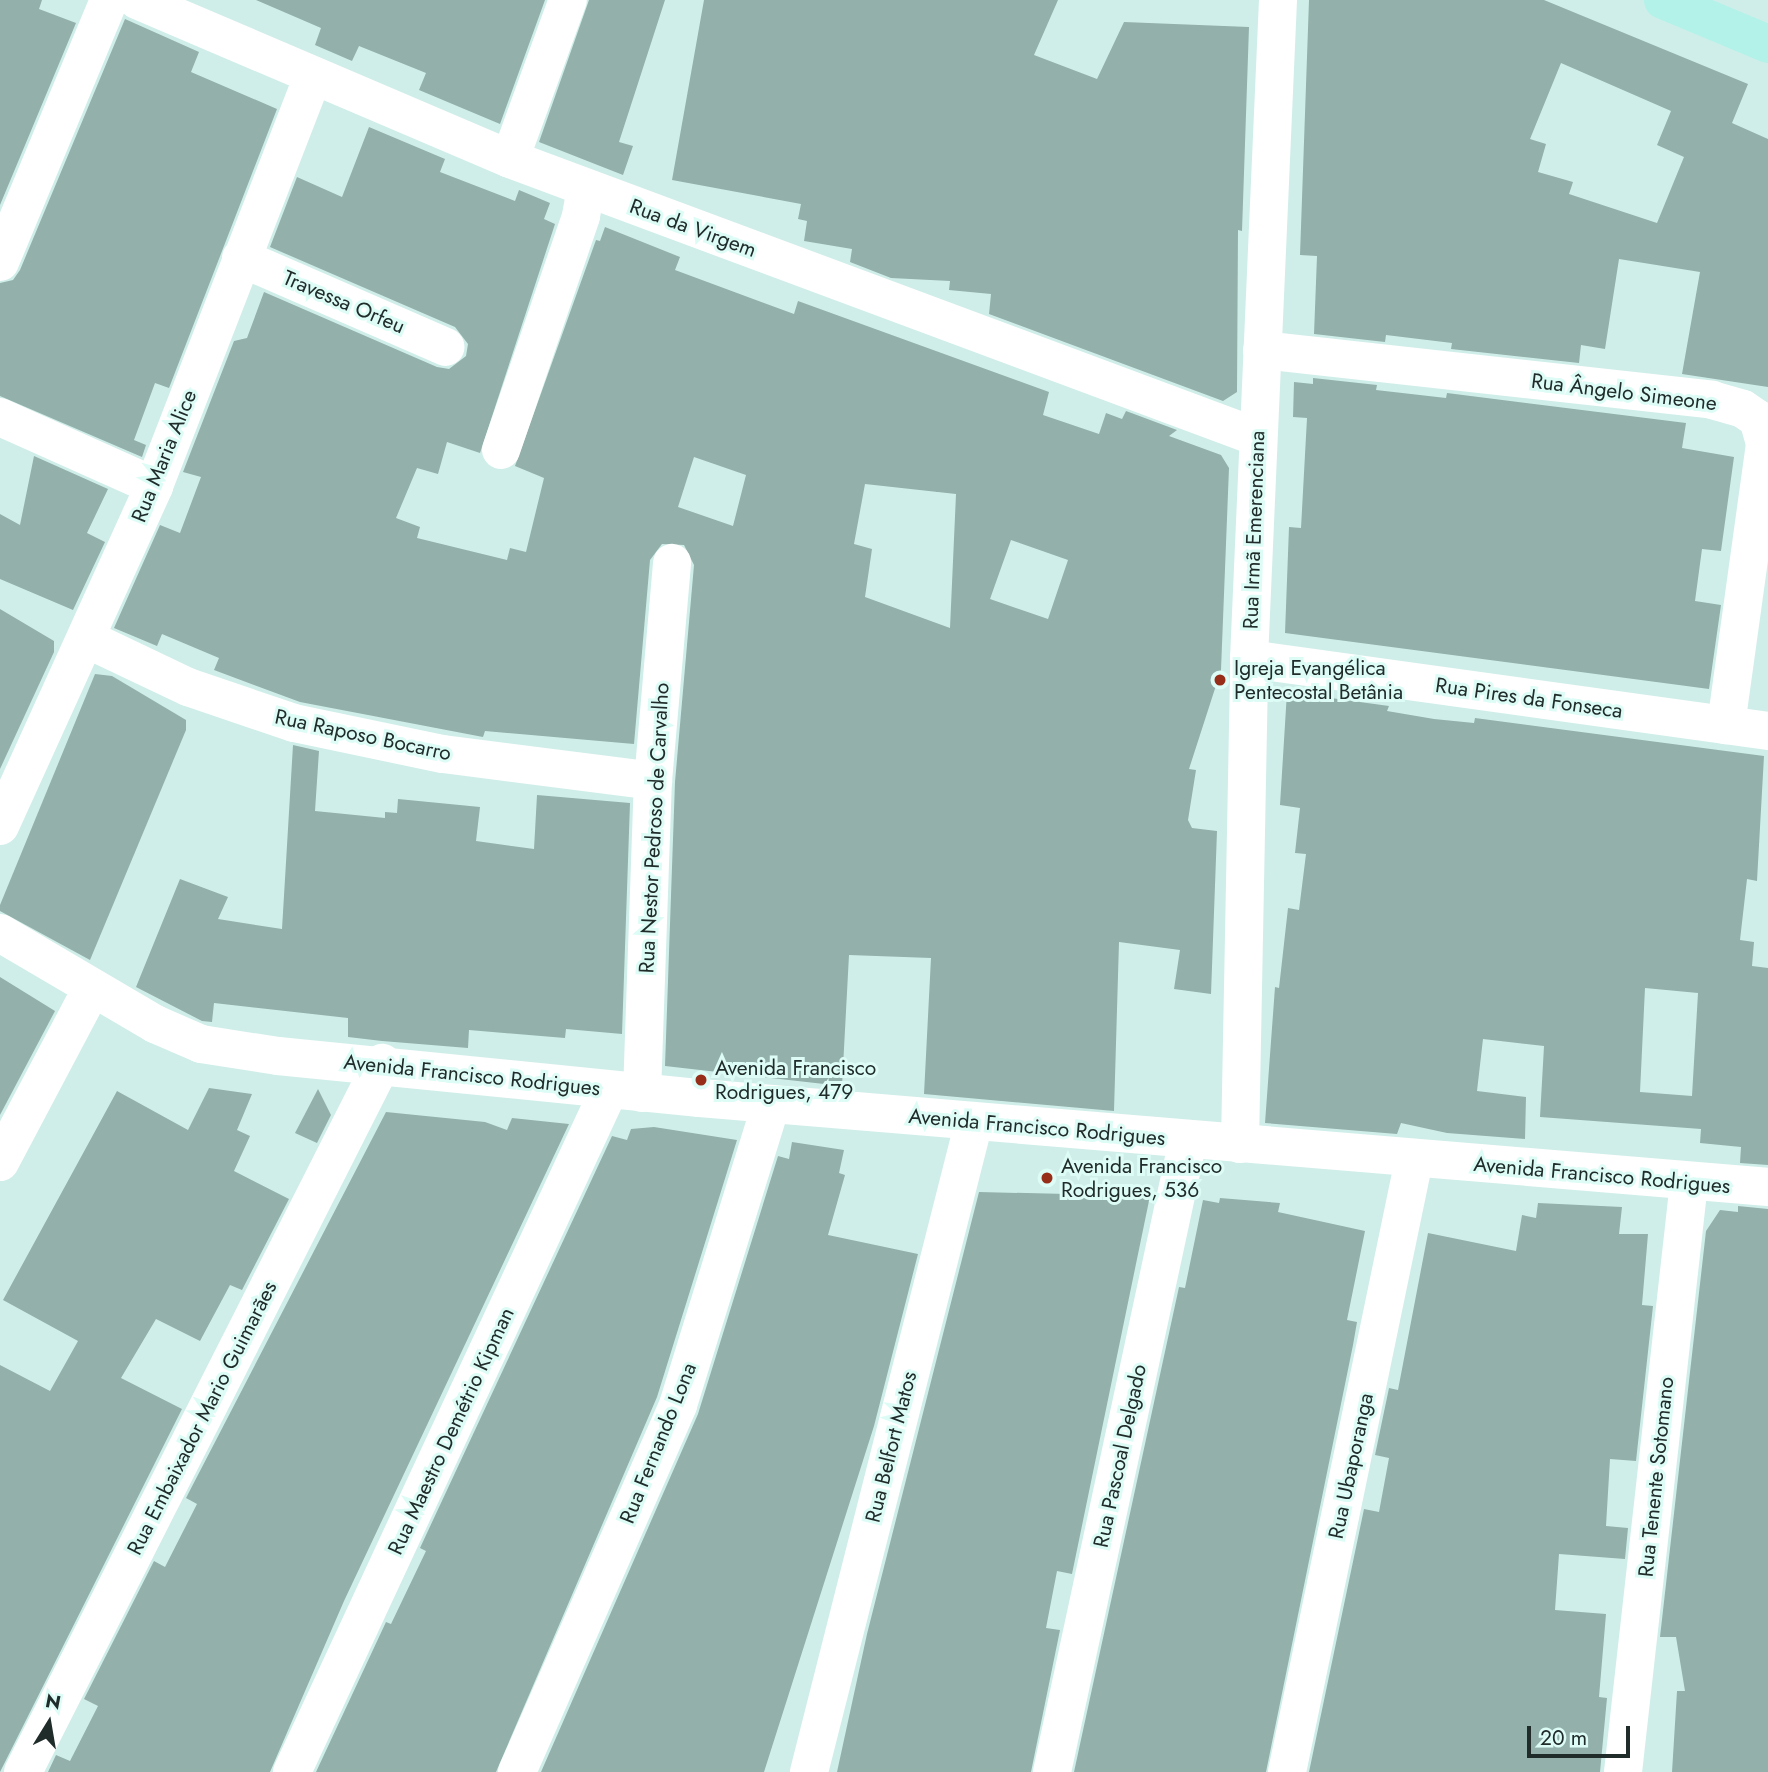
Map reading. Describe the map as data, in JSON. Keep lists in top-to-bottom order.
{
  "streets": {
    "street": [
      "Rua da Virgem",
      "Travessa Orfeu",
      "Rua Ângelo Simeone",
      "Rua Maria Alice",
      "Rua Irmã Emerenciana",
      "Rua Pires da Fonseca",
      "Rua Raposo Bocarro",
      "Rua Nestor Pedroso de Carvalho",
      "Avenida Francisco Rodrigues",
      "Rua Embaixador Mario Guimarães",
      "Rua Maestro Demétrio Kipman",
      "Rua Fernando Lona",
      "Rua Belfort Matos",
      "Rua Pascoal Delgado",
      "Rua Ubaporanga",
      "Rua Tenente Sotomano"
    ]
  },
  "crossings": [
    ["Rua da Virgem", "Rua Maria Alice"],
    ["Rua da Virgem", "Rua Irmã Emerenciana"],
    ["Travessa Orfeu", "Rua Maria Alice"],
    ["Rua Ângelo Simeone", "Rua Irmã Emerenciana"],
    ["Rua Ângelo Simeone", "Rua Pires da Fonseca"],
    ["Rua Maria Alice", "Rua Raposo Bocarro"],
    ["Rua Irmã Emerenciana", "Rua Pires da Fonseca"],
    ["Rua Irmã Emerenciana", "Avenida Francisco Rodrigues"],
    ["Rua Raposo Bocarro", "Rua Nestor Pedroso de Carvalho"],
    ["Rua Nestor Pedroso de Carvalho", "Avenida Francisco Rodrigues"],
    ["Rua Nestor Pedroso de Carvalho", "Rua Maestro Demétrio Kipman"],
    ["Avenida Francisco Rodrigues", "Rua Embaixador Mario Guimarães"],
    ["Avenida Francisco Rodrigues", "Rua Maestro Demétrio Kipman"],
    ["Avenida Francisco Rodrigues", "Rua Fernando Lona"],
    ["Avenida Francisco Rodrigues", "Rua Belfort Matos"],
    ["Avenida Francisco Rodrigues", "Rua Pascoal Delgado"],
    ["Avenida Francisco Rodrigues", "Rua Ubaporanga"],
    ["Avenida Francisco Rodrigues", "Rua Tenente Sotomano"]
  ],
  "places": ["Igreja Evangélica Pentecostal Betânia", "Avenida Francisco Rodrigues, 479", "Avenida Francisco Rodrigues, 536"],
  "scale_bar": "20 m",
  "north": "top"
}
